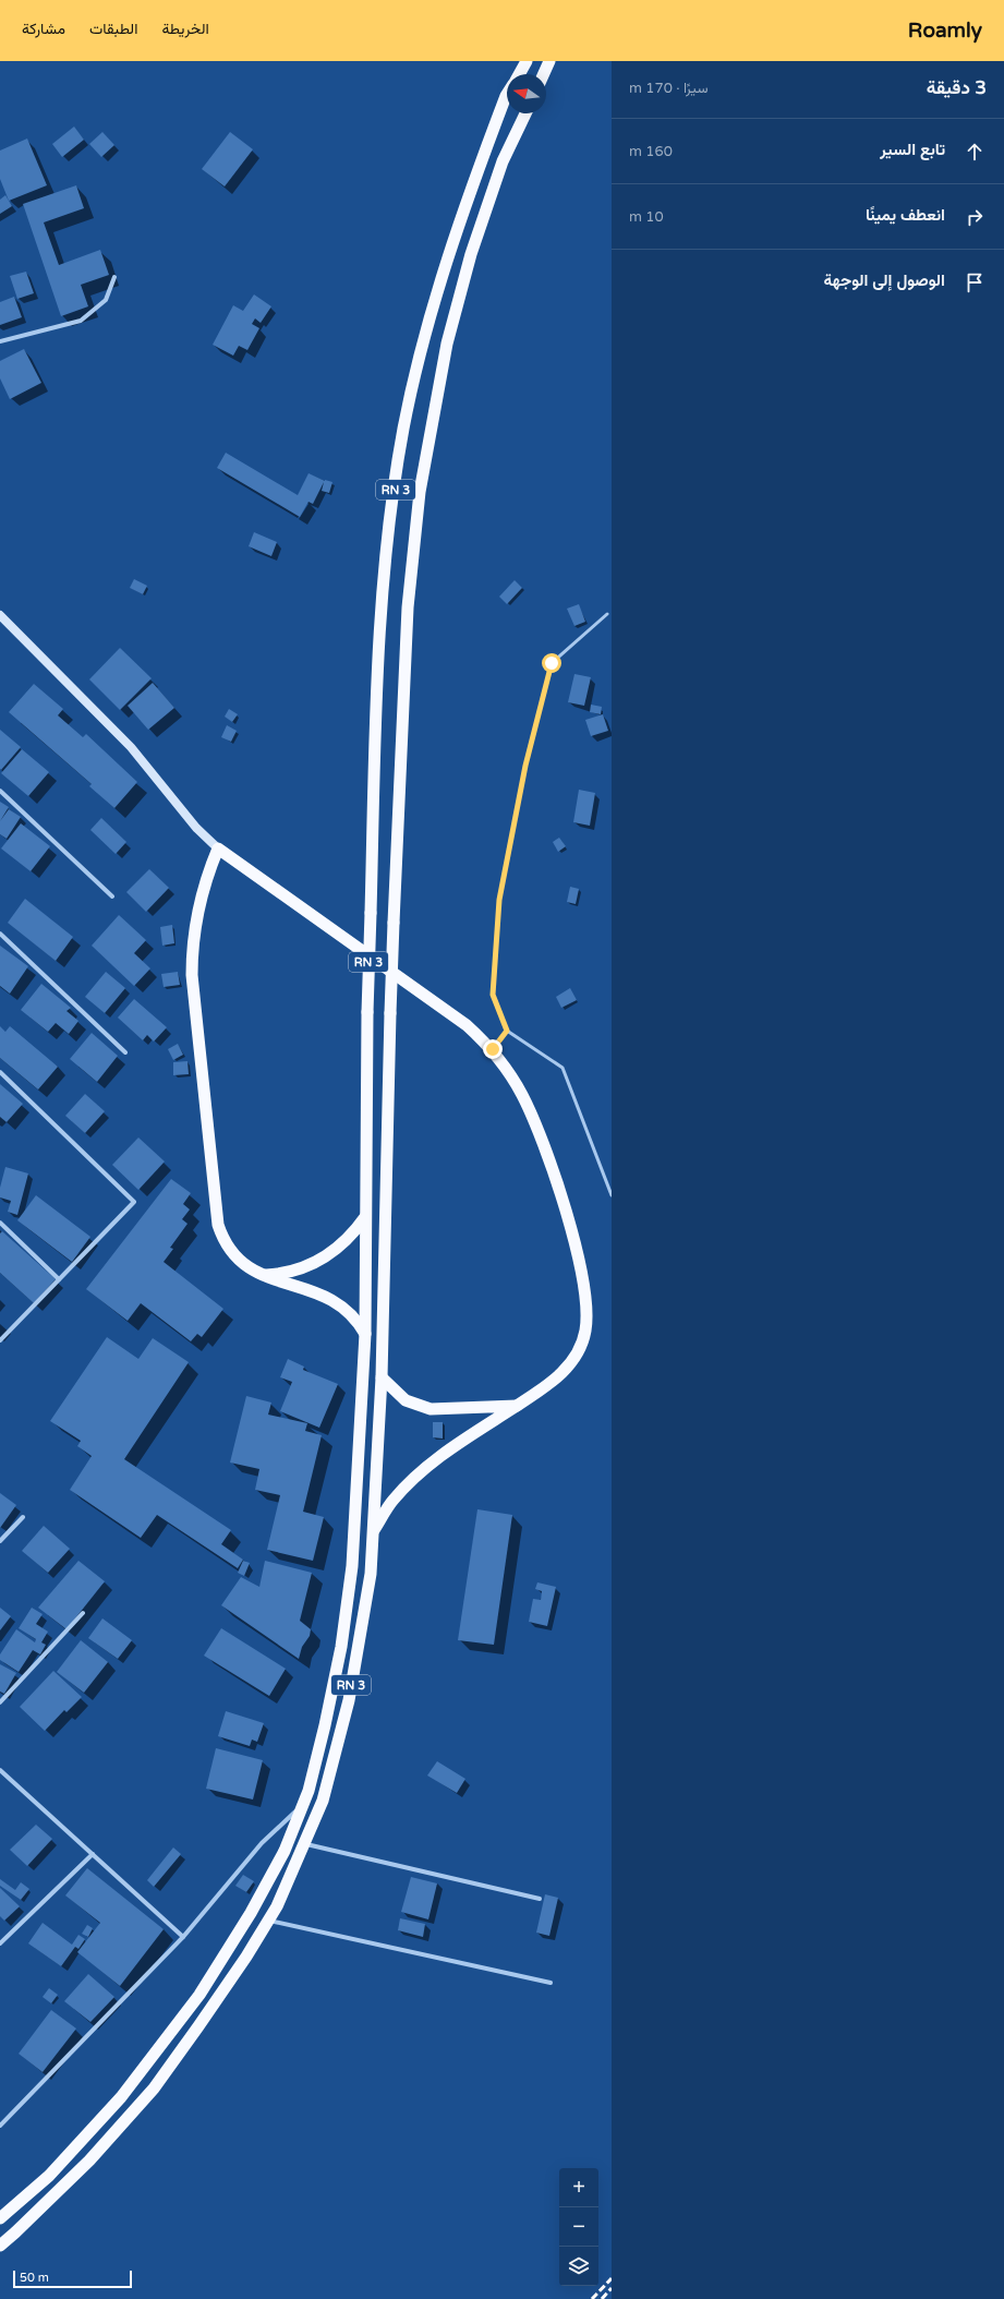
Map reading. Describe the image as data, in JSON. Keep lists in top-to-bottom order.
{
  "streets": {
    "highway": ["RN 3"]
  },
  "scale_bar": "50 m",
  "north": "left",
  "page": {
    "header": "Roamly",
    "nav": ["الخريطة", "الطبقات", "مشاركة"],
    "heading": ["3 دقيقة", "سيرًا · 170 m"],
    "list": [
      ["تابع السير", "160 m"],
      ["انعطف يمينًا", "10 m"],
      "الوصول إلى الوجهة"
    ],
    "map_buttons": ["+", "−"],
    "scale": "50 m"
  }
}
